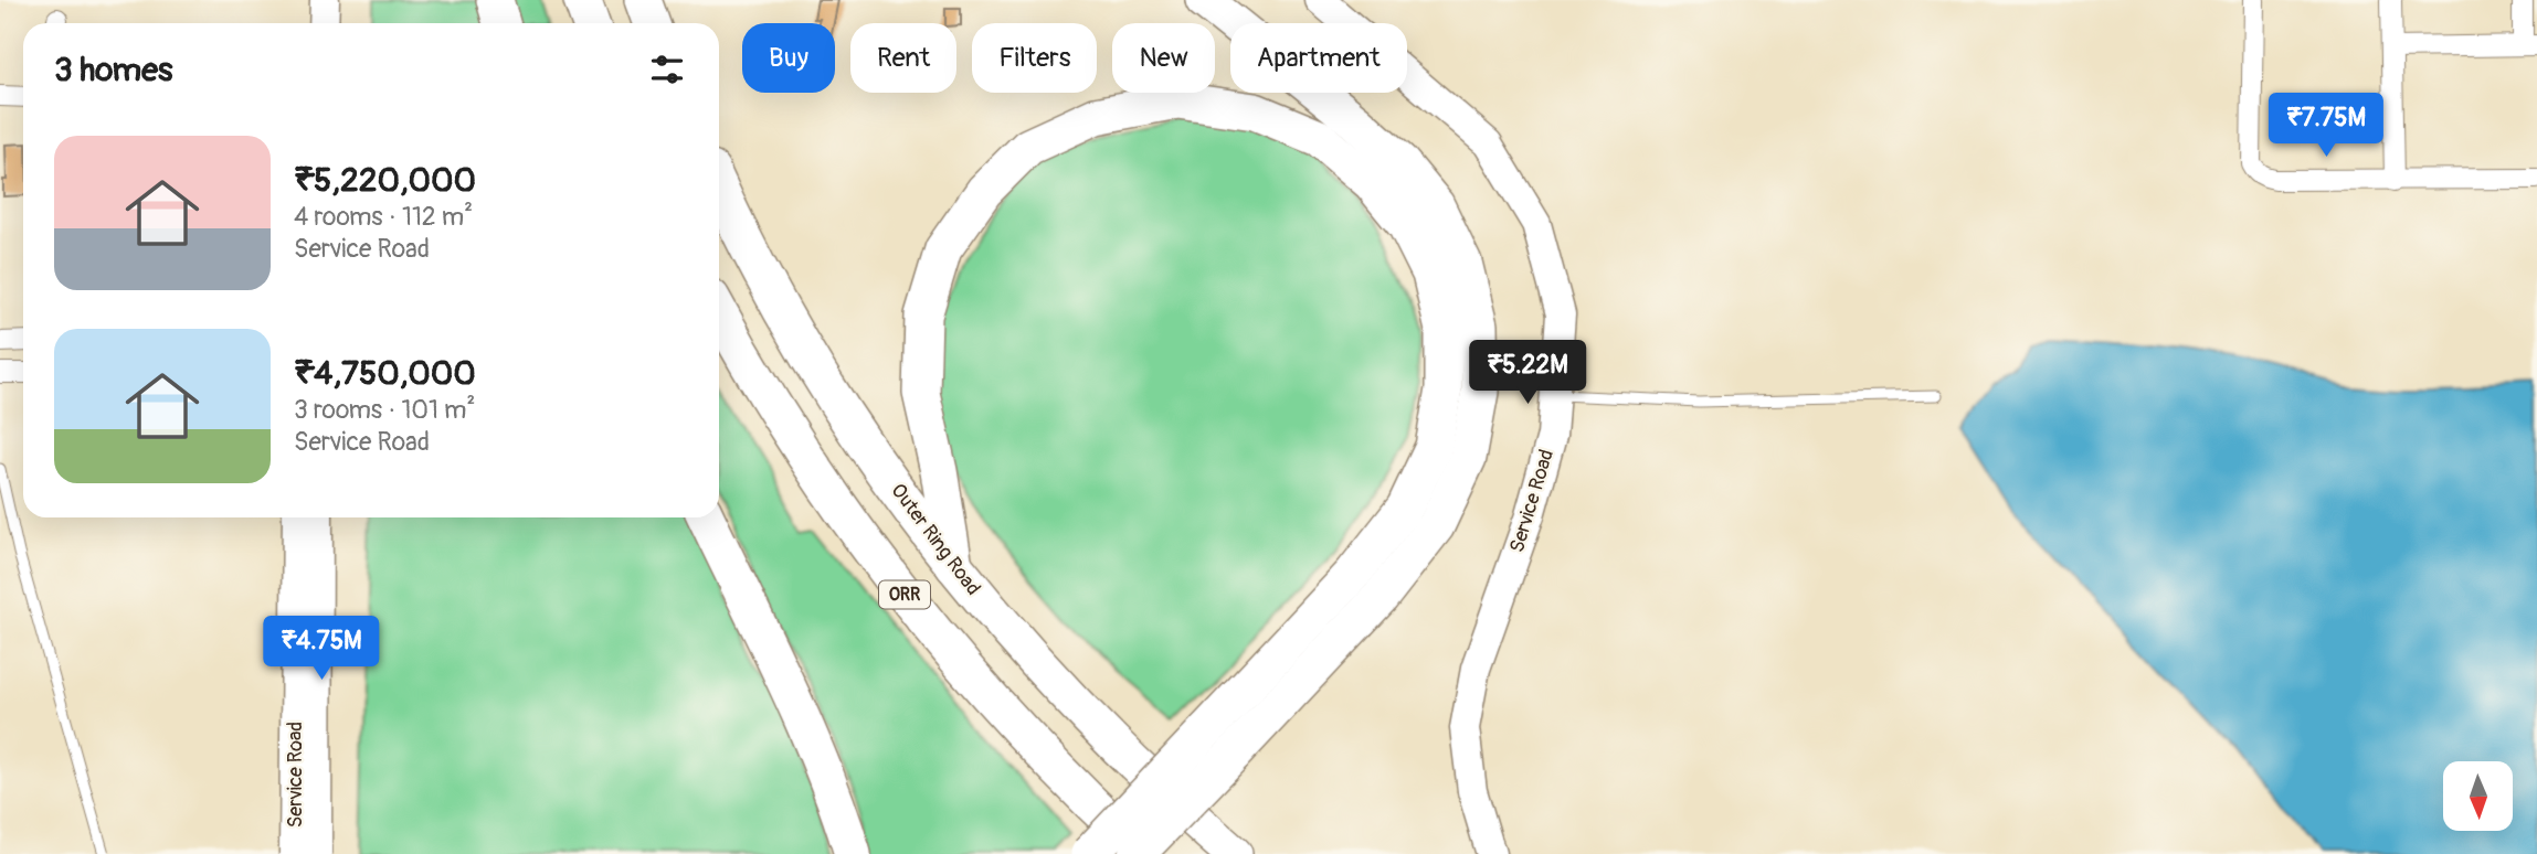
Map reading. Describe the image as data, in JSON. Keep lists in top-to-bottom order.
{
  "streets": {
    "highway": ["Outer Ring Road", "ORR"],
    "main road": ["Service Road"]
  },
  "north": "bottom",
  "page": {
    "chip": [
      "Buy",
      "Rent",
      "Filters",
      "New",
      "Apartment"
    ],
    "heading": "3 homes",
    "price": ["₹7.75M", "₹5.22M", "₹4.75M"],
    "list": [
      {
        "name": "₹5,220,000",
        "note": "4 rooms · 112 m² · Service Road"
      },
      {
        "name": "₹4,750,000",
        "note": "3 rooms · 101 m² · Service Road"
      }
    ]
  }
}
